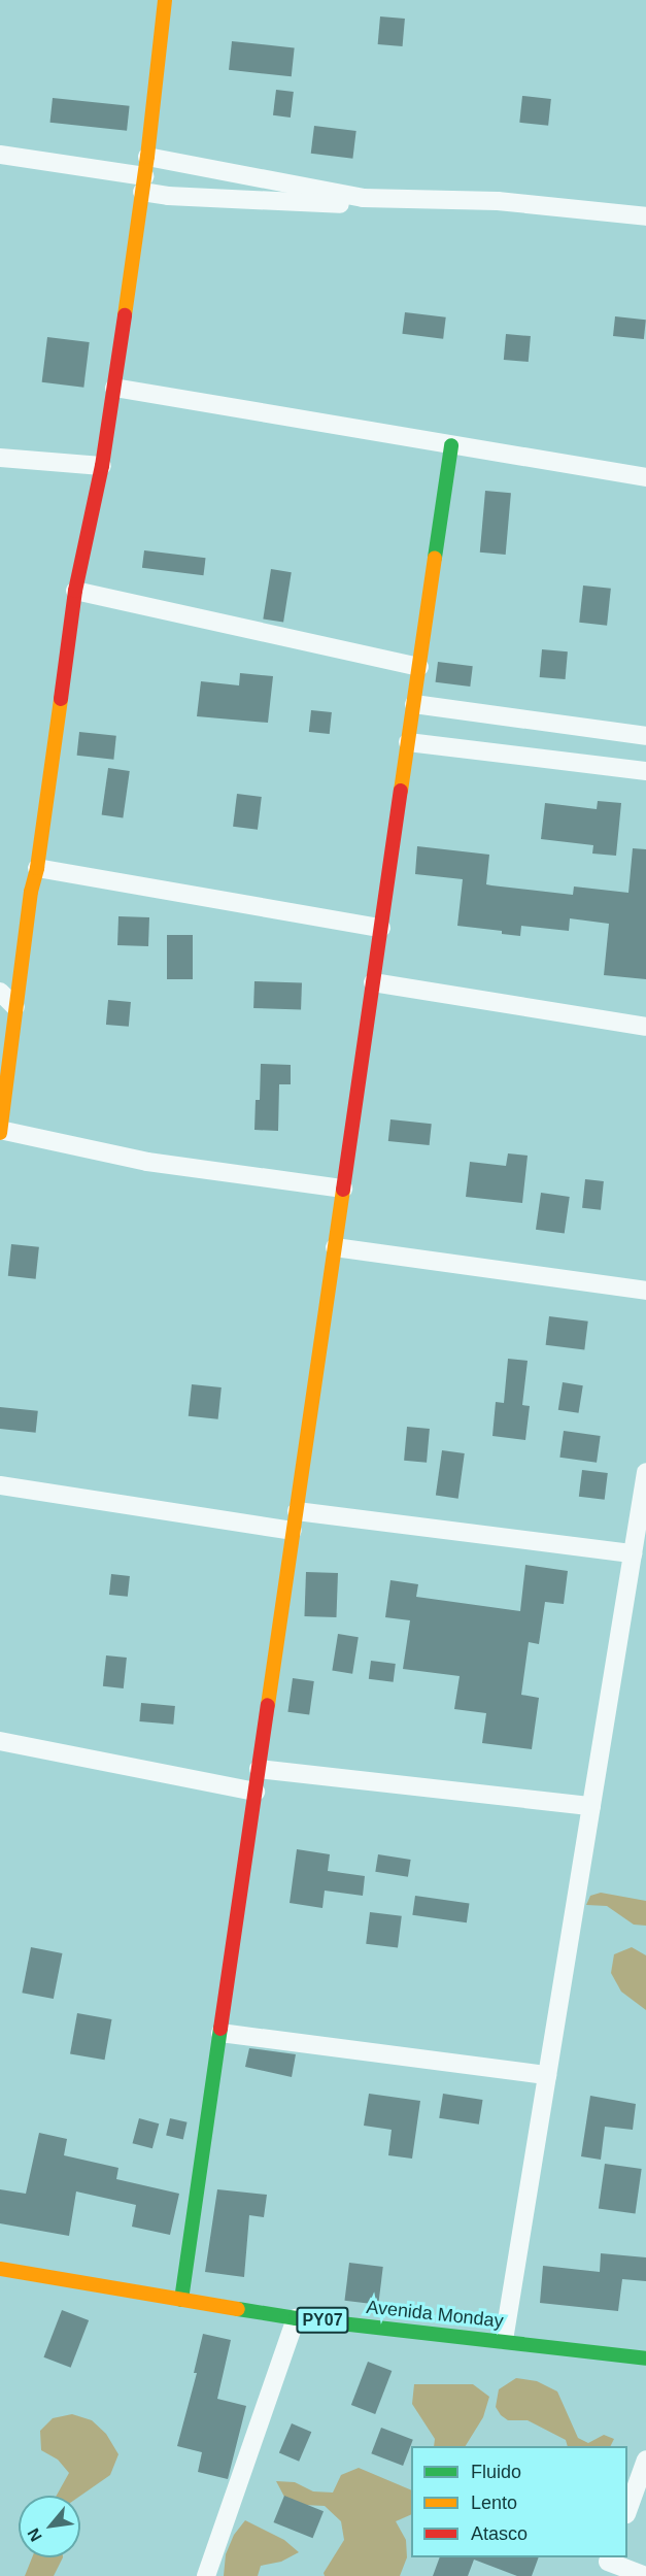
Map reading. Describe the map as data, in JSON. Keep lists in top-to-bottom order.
{
  "streets": {
    "main road": ["Avenida Monday", "PY07"]
  },
  "legend": ["Fluido", "Lento", "Atasco"],
  "north": "bottom left"
}
